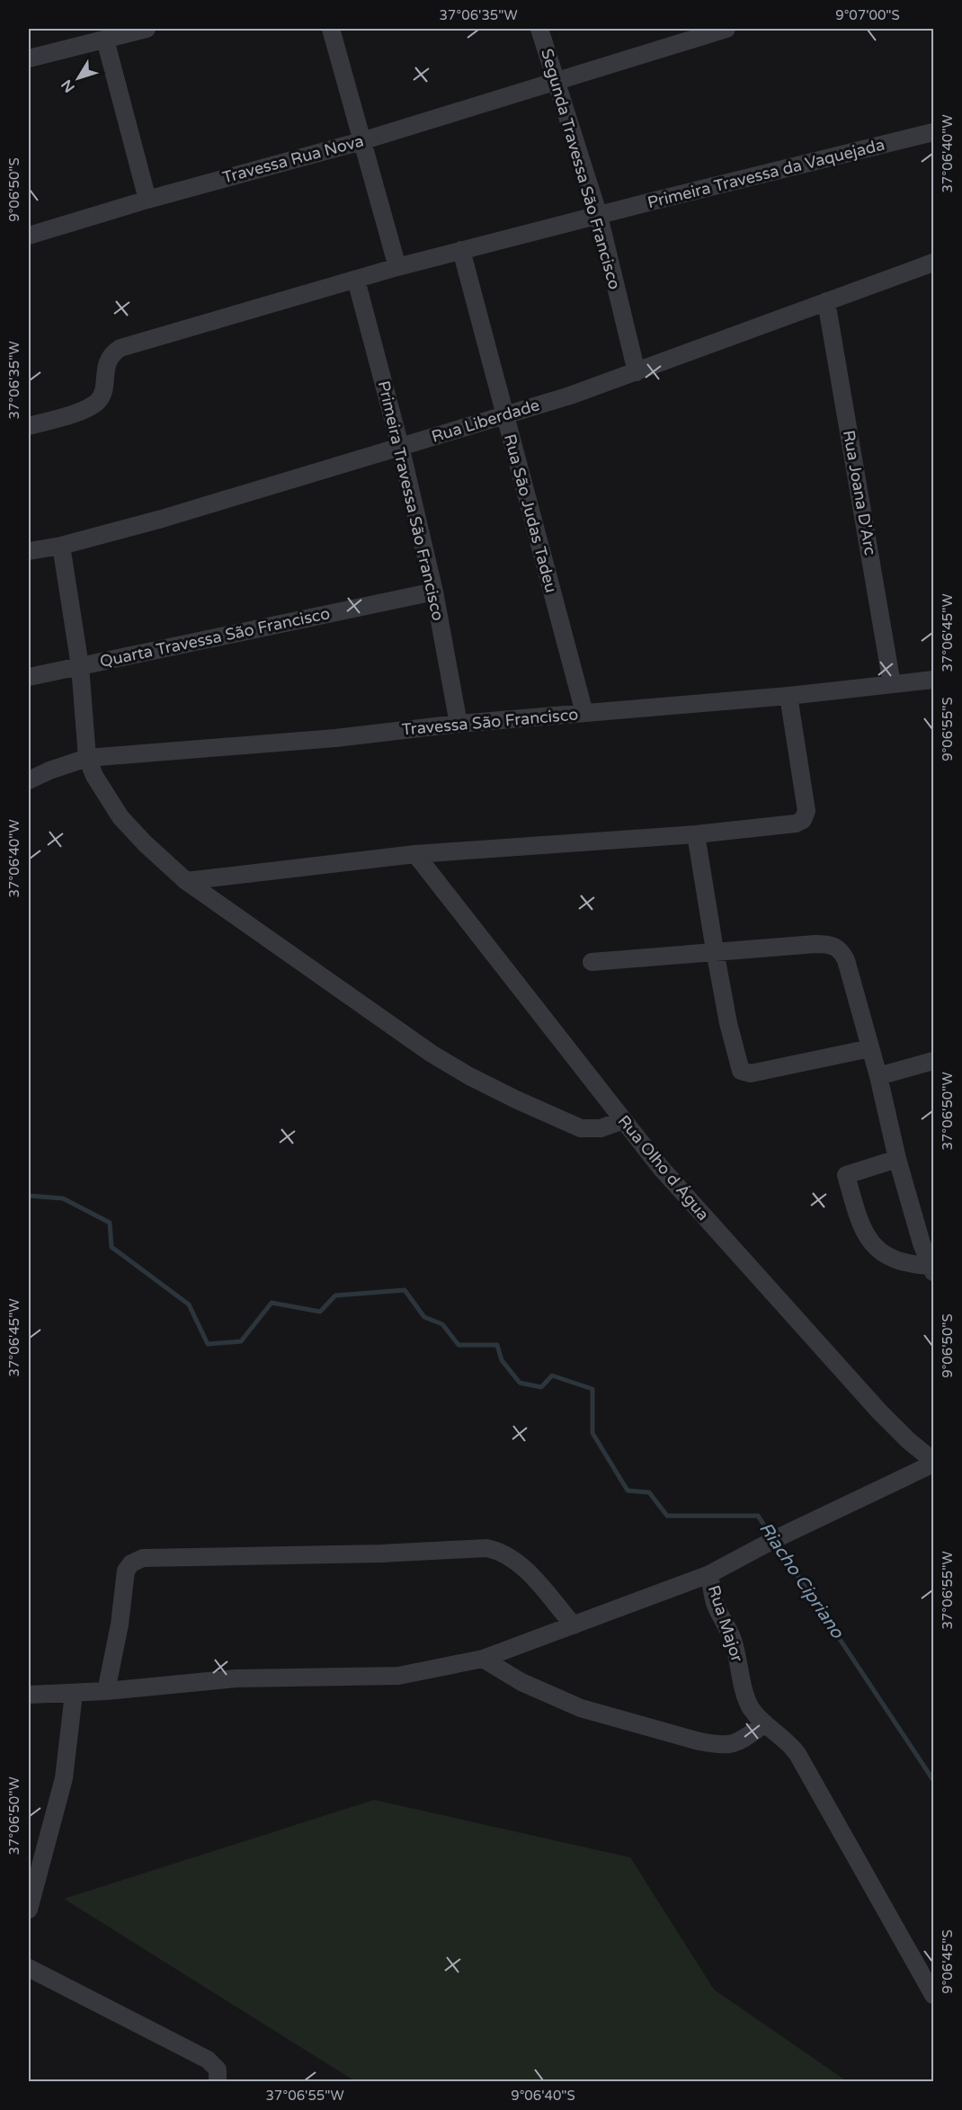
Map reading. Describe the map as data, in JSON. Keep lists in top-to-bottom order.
{
  "streets": {
    "street": [
      "Travessa Rua Nova",
      "Segunda Travessa São Francisco",
      "Primeira Travessa da Vaquejada",
      "Rua Liberdade",
      "Rua Joana D'Arc",
      "Primeira Travessa São Francisco",
      "Rua São Judas Tadeu",
      "Quarta Travessa São Francisco",
      "Travessa São Francisco",
      "Rua Olho d Água",
      "Rua Major"
    ]
  },
  "crossings": [
    ["Travessa Rua Nova", "Segunda Travessa São Francisco"],
    ["Segunda Travessa São Francisco", "Primeira Travessa da Vaquejada"],
    ["Segunda Travessa São Francisco", "Rua Liberdade"],
    ["Primeira Travessa da Vaquejada", "Primeira Travessa São Francisco"],
    ["Primeira Travessa da Vaquejada", "Rua São Judas Tadeu"],
    ["Rua Liberdade", "Rua Joana D'Arc"],
    ["Rua Liberdade", "Primeira Travessa São Francisco"],
    ["Rua Liberdade", "Rua São Judas Tadeu"],
    ["Rua Joana D'Arc", "Travessa São Francisco"],
    ["Primeira Travessa São Francisco", "Quarta Travessa São Francisco"],
    ["Primeira Travessa São Francisco", "Travessa São Francisco"],
    ["Rua São Judas Tadeu", "Travessa São Francisco"],
    ["Rua Olho d Água", "Rua Major"]
  ],
  "water": ["Riacho Cipriano"],
  "north": "bottom left",
  "coordinates": [
    "37°06'35\"W",
    "9°07'00\"S",
    "37°06'40\"W",
    "9°06'50\"S",
    "37°06'45\"W",
    "9°06'55\"S",
    "37°06'50\"W",
    "37°06'55\"W",
    "9°06'45\"S",
    "9°06'40\"S"
  ]
}
